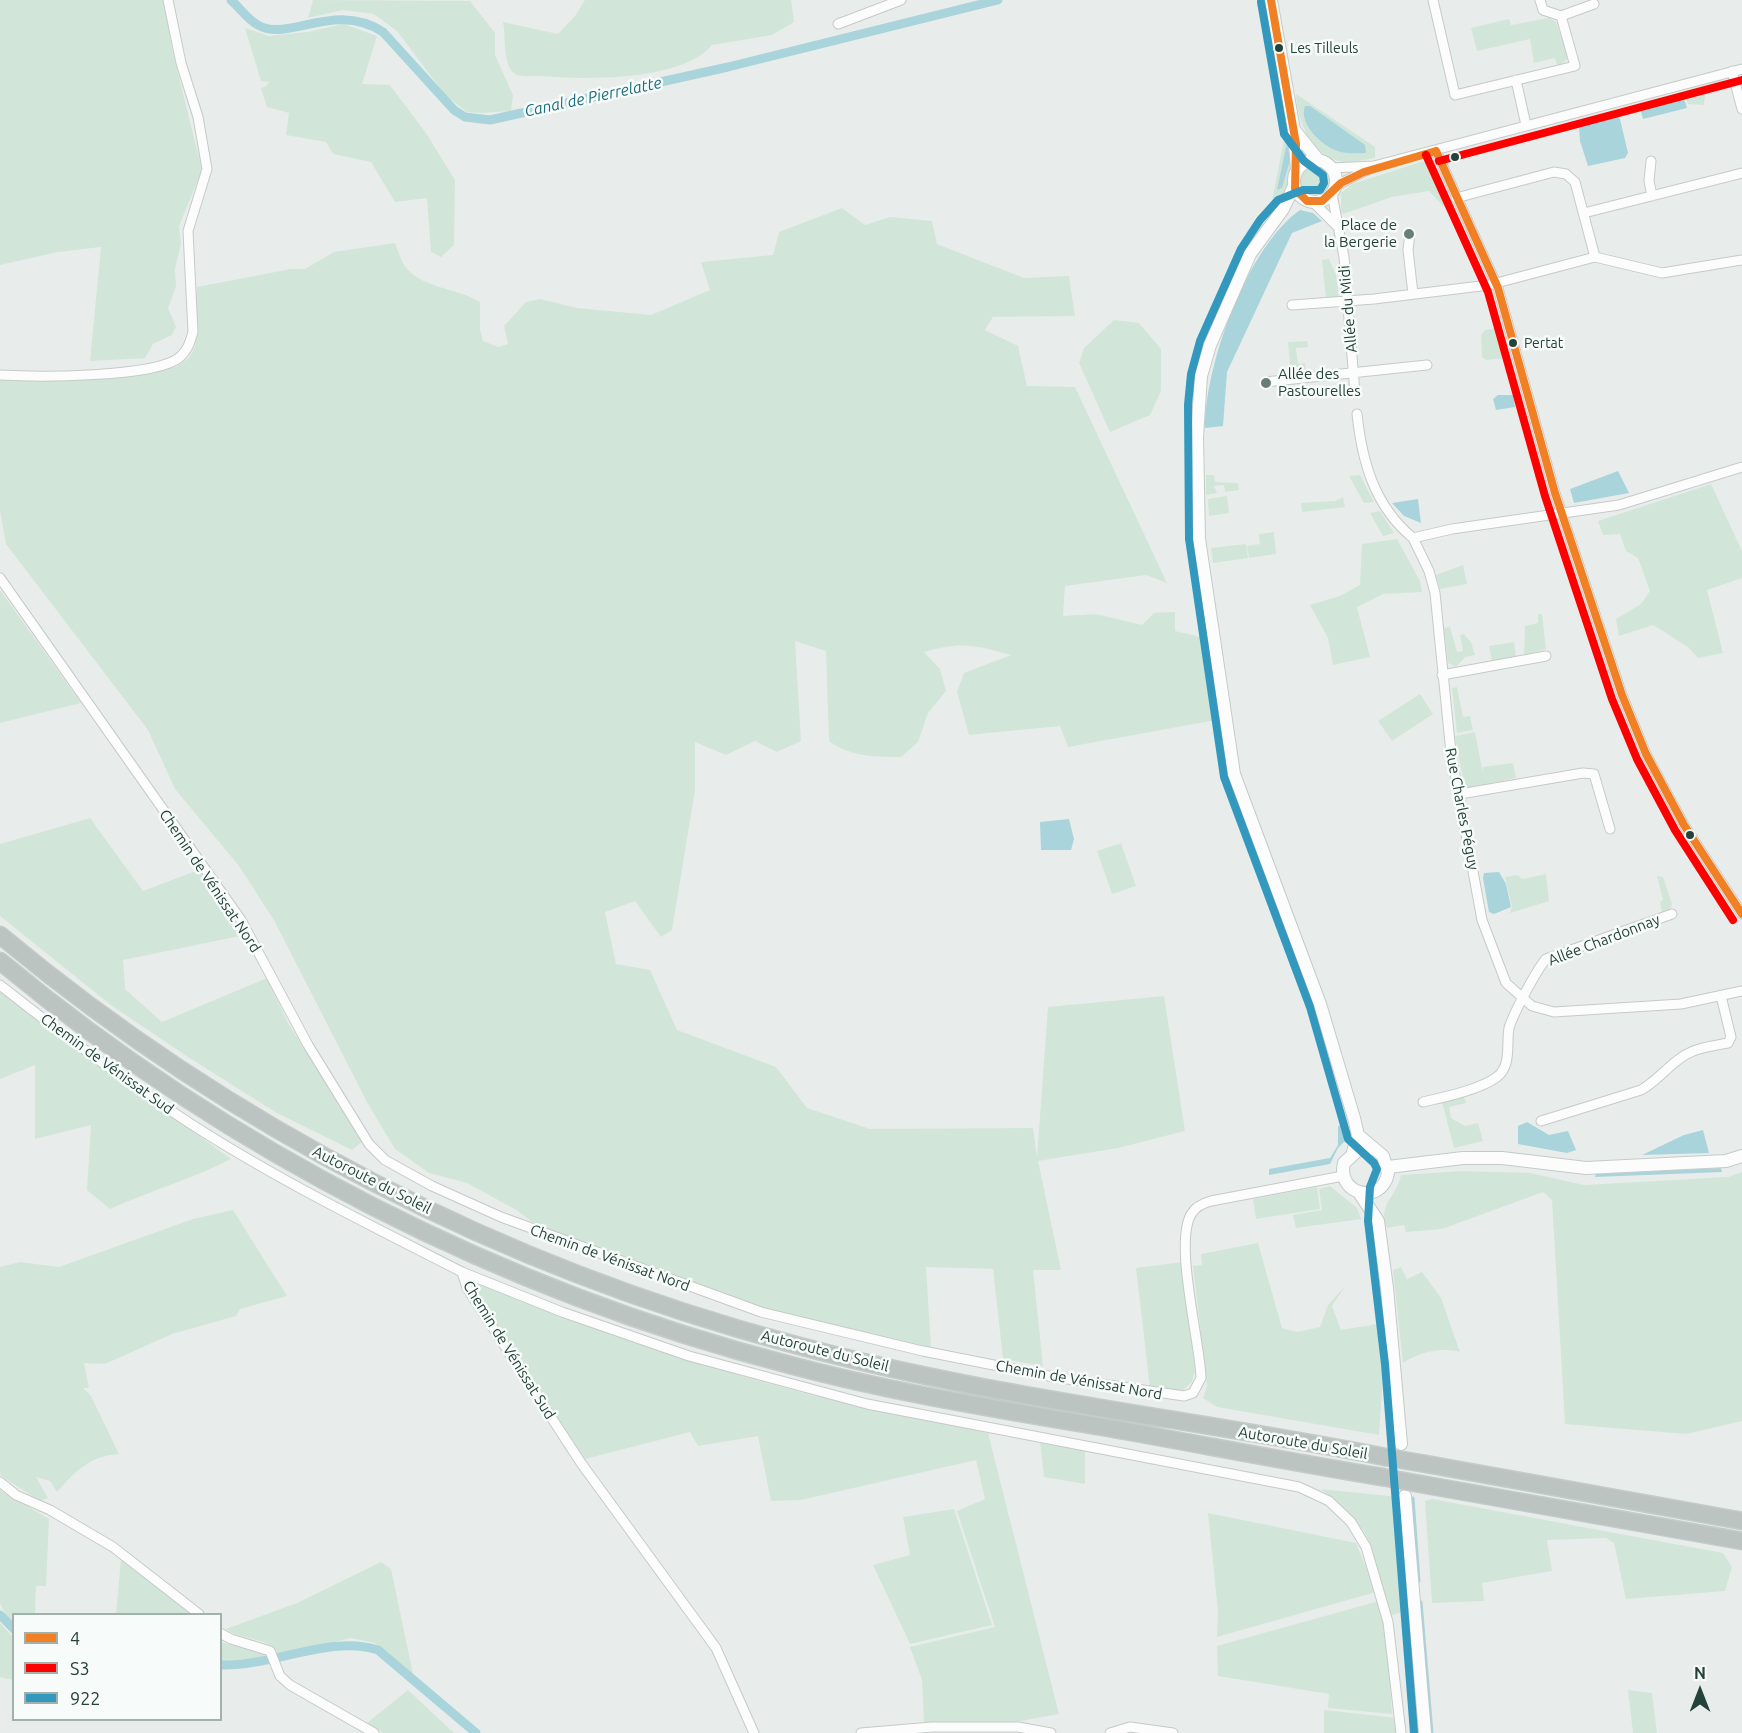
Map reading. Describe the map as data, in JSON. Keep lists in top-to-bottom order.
{
  "streets": {
    "highway": ["Autoroute du Soleil"],
    "street": [
      "Allée du Midi",
      "Rue Charles Péguy",
      "Chemin de Vénissat Nord",
      "Allée Chardonnay",
      "Chemin de Vénissat Sud"
    ]
  },
  "crossings": [
    ["Rue Charles Péguy", "Allée Chardonnay"]
  ],
  "water": ["Canal de Pierrelatte"],
  "places": [
    "Les Tilleuls",
    "Place de la Bergerie",
    "Pertat",
    "Allée des Pastourelles"
  ],
  "lines": ["transit line 4", "transit line 922", "transit line S3"],
  "legend": ["4", "S3", "922"],
  "north": "top"
}
